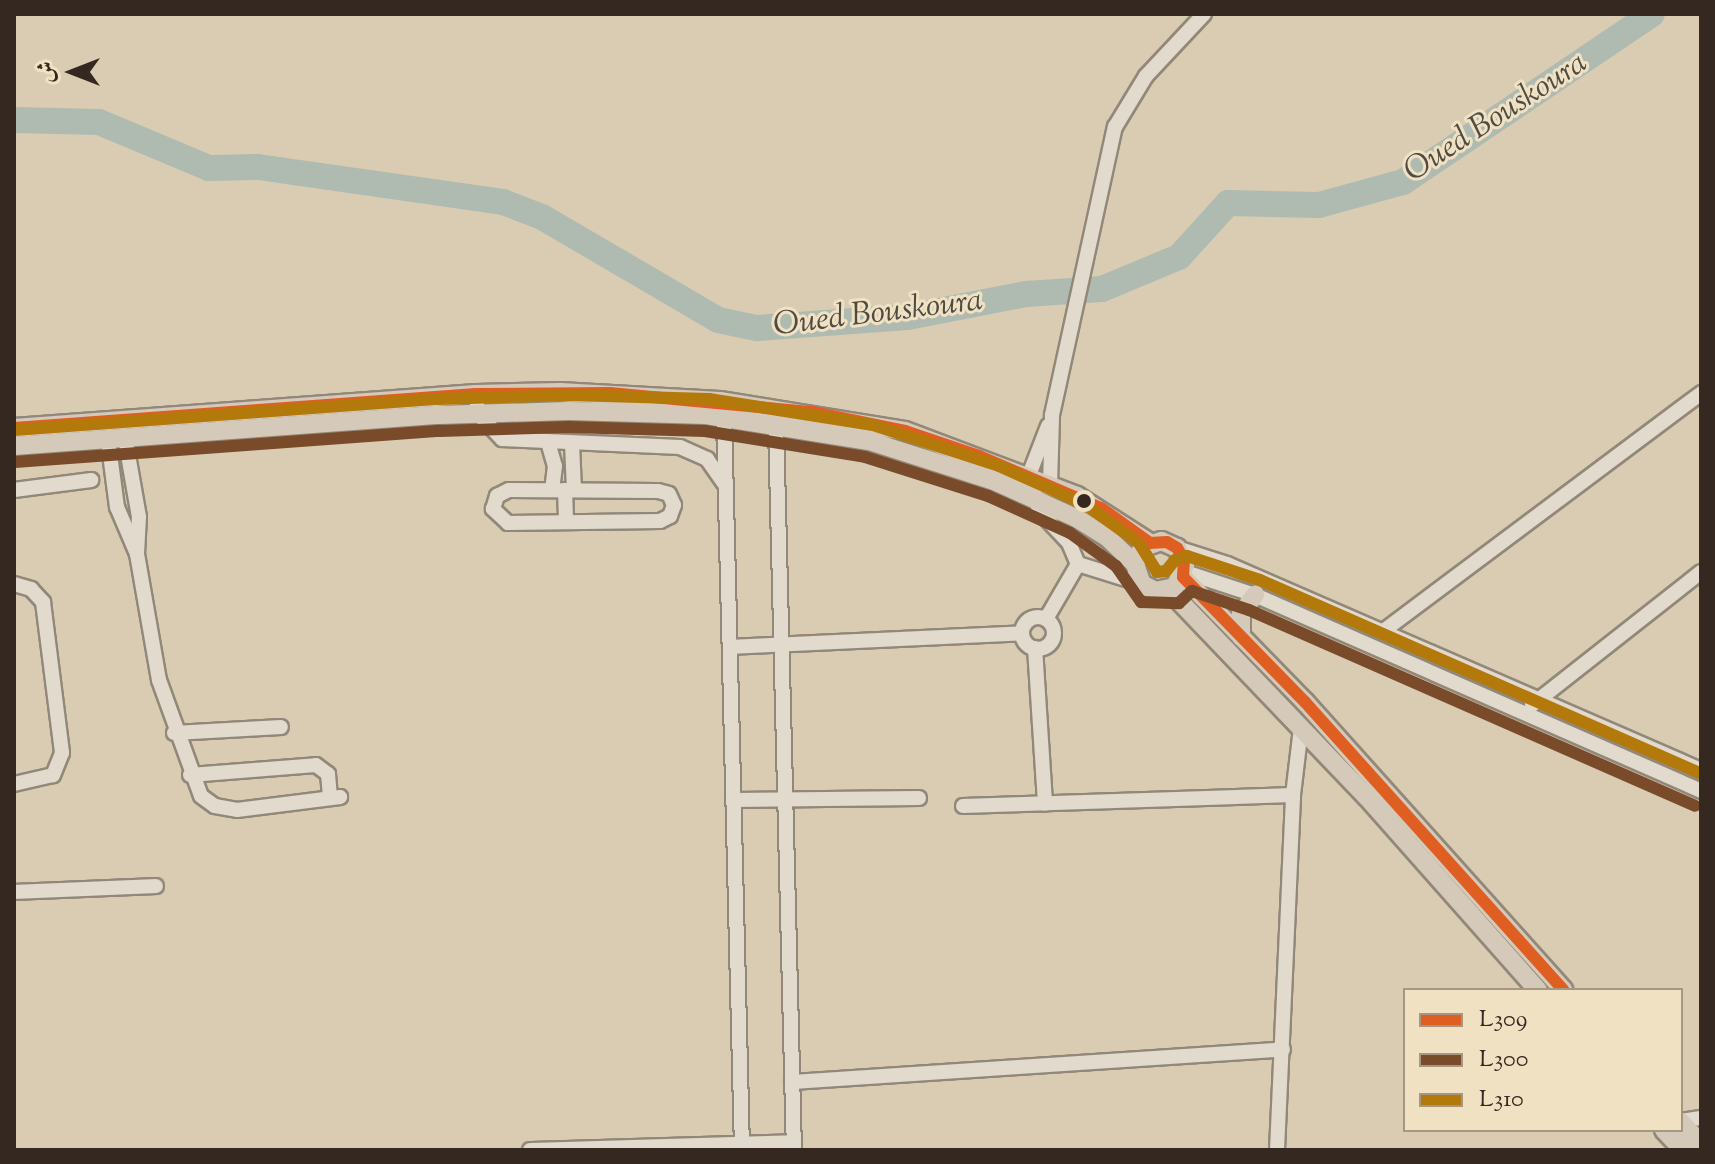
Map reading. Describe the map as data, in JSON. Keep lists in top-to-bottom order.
{
  "water": ["Oued Bouskoura"],
  "lines": ["transit line L309", "transit line L310", "transit line L300"],
  "legend": ["L309", "L300", "L310"],
  "north": "left"
}
